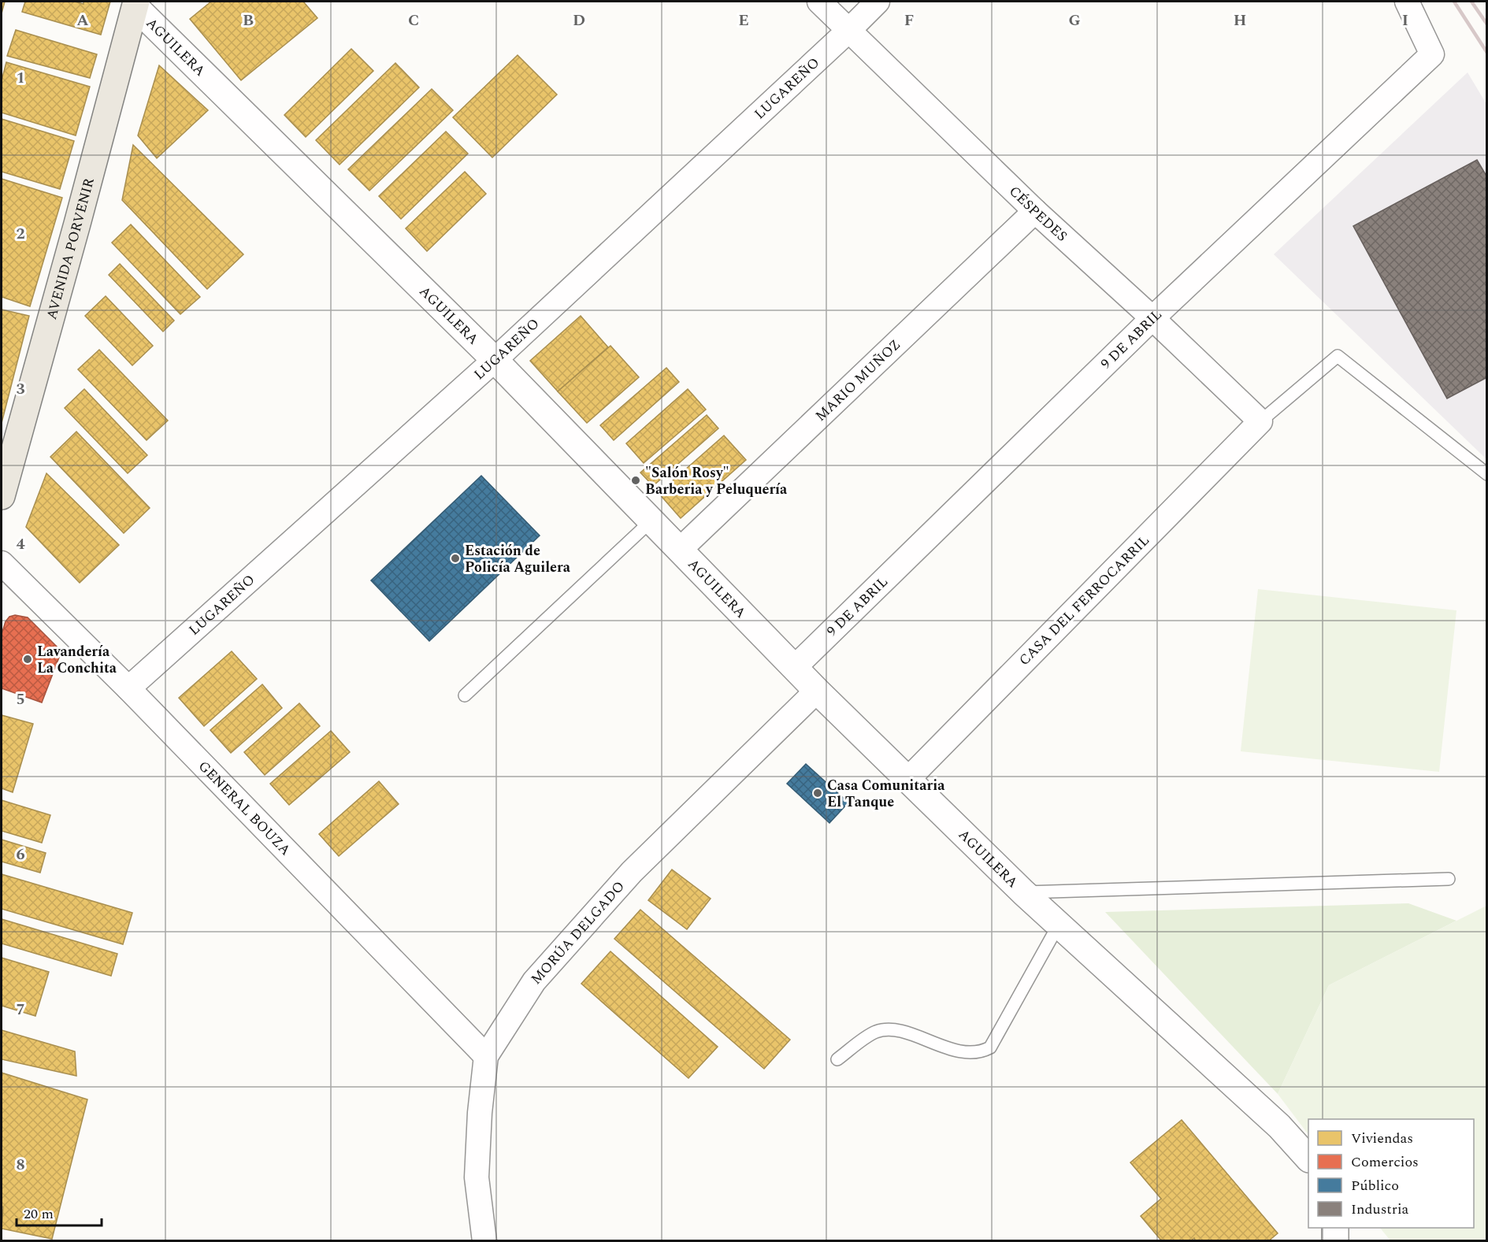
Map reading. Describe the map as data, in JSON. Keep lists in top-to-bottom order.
{
  "streets": {
    "main road": ["AVENIDA PORVENIR"],
    "street": [
      "AGUILERA",
      "LUGAREÑO",
      "CÉSPEDES",
      "9 DE ABRIL",
      "MARIO MUÑOZ",
      "CASA DEL FERROCARRIL",
      "GENERAL BOUZA",
      "MORÚA DELGADO"
    ]
  },
  "crossings": [
    ["AGUILERA", "LUGAREÑO"],
    ["AGUILERA", "AVENIDA PORVENIR"],
    ["AGUILERA", "9 DE ABRIL"],
    ["AGUILERA", "MARIO MUÑOZ"],
    ["AGUILERA", "CASA DEL FERROCARRIL"],
    ["AGUILERA", "MORÚA DELGADO"],
    ["LUGAREÑO", "CÉSPEDES"],
    ["LUGAREÑO", "GENERAL BOUZA"],
    ["CÉSPEDES", "9 DE ABRIL"],
    ["CÉSPEDES", "MARIO MUÑOZ"],
    ["CÉSPEDES", "CASA DEL FERROCARRIL"],
    ["GENERAL BOUZA", "MORÚA DELGADO"]
  ],
  "places": [
    "\"Salón Rosy\" Barberia y Peluquería",
    "Estación de Policía Aguilera",
    "Lavandería La Conchita",
    "Casa Comunitaria El Tanque"
  ],
  "legend": [
    "Viviendas",
    "Comercios",
    "Público",
    "Industria"
  ],
  "scale_bar": "20 m",
  "grid": {
    "columns": [
      "A",
      "B",
      "C",
      "D",
      "E",
      "F",
      "G",
      "H",
      "I"
    ],
    "rows": [
      "1",
      "2",
      "3",
      "4",
      "5",
      "6",
      "7",
      "8"
    ]
  }
}
